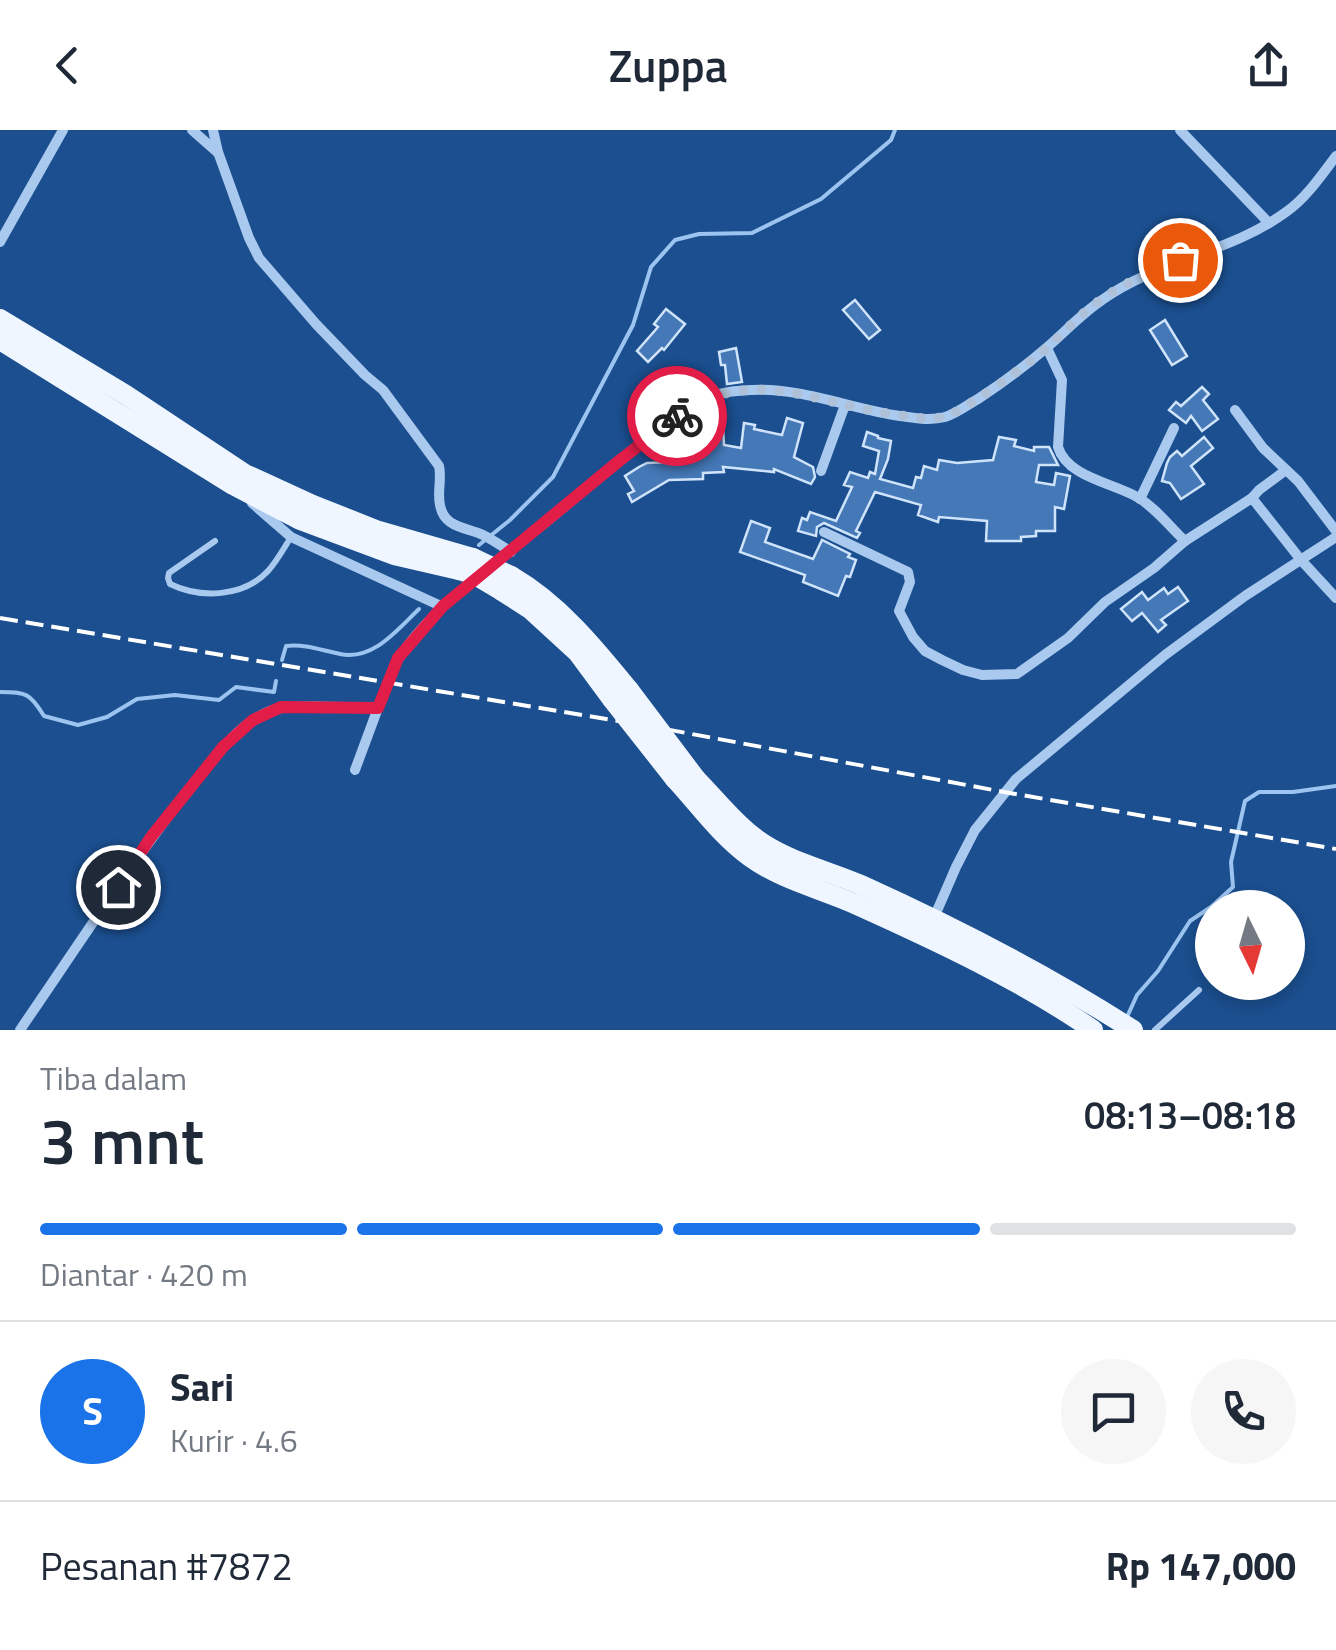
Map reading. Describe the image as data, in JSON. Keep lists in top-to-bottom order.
{
  "north": "bottom",
  "page": {
    "header": "Zuppa",
    "heading": ["3 mnt", "Tiba dalam", "08:13–08:18"],
    "panel": [
      "Sari",
      "Kurir · 4.6",
      "Pesanan #7872",
      "Rp 147,000"
    ],
    "bar": "Diantar · 420 m",
    "round": "S"
  }
}
